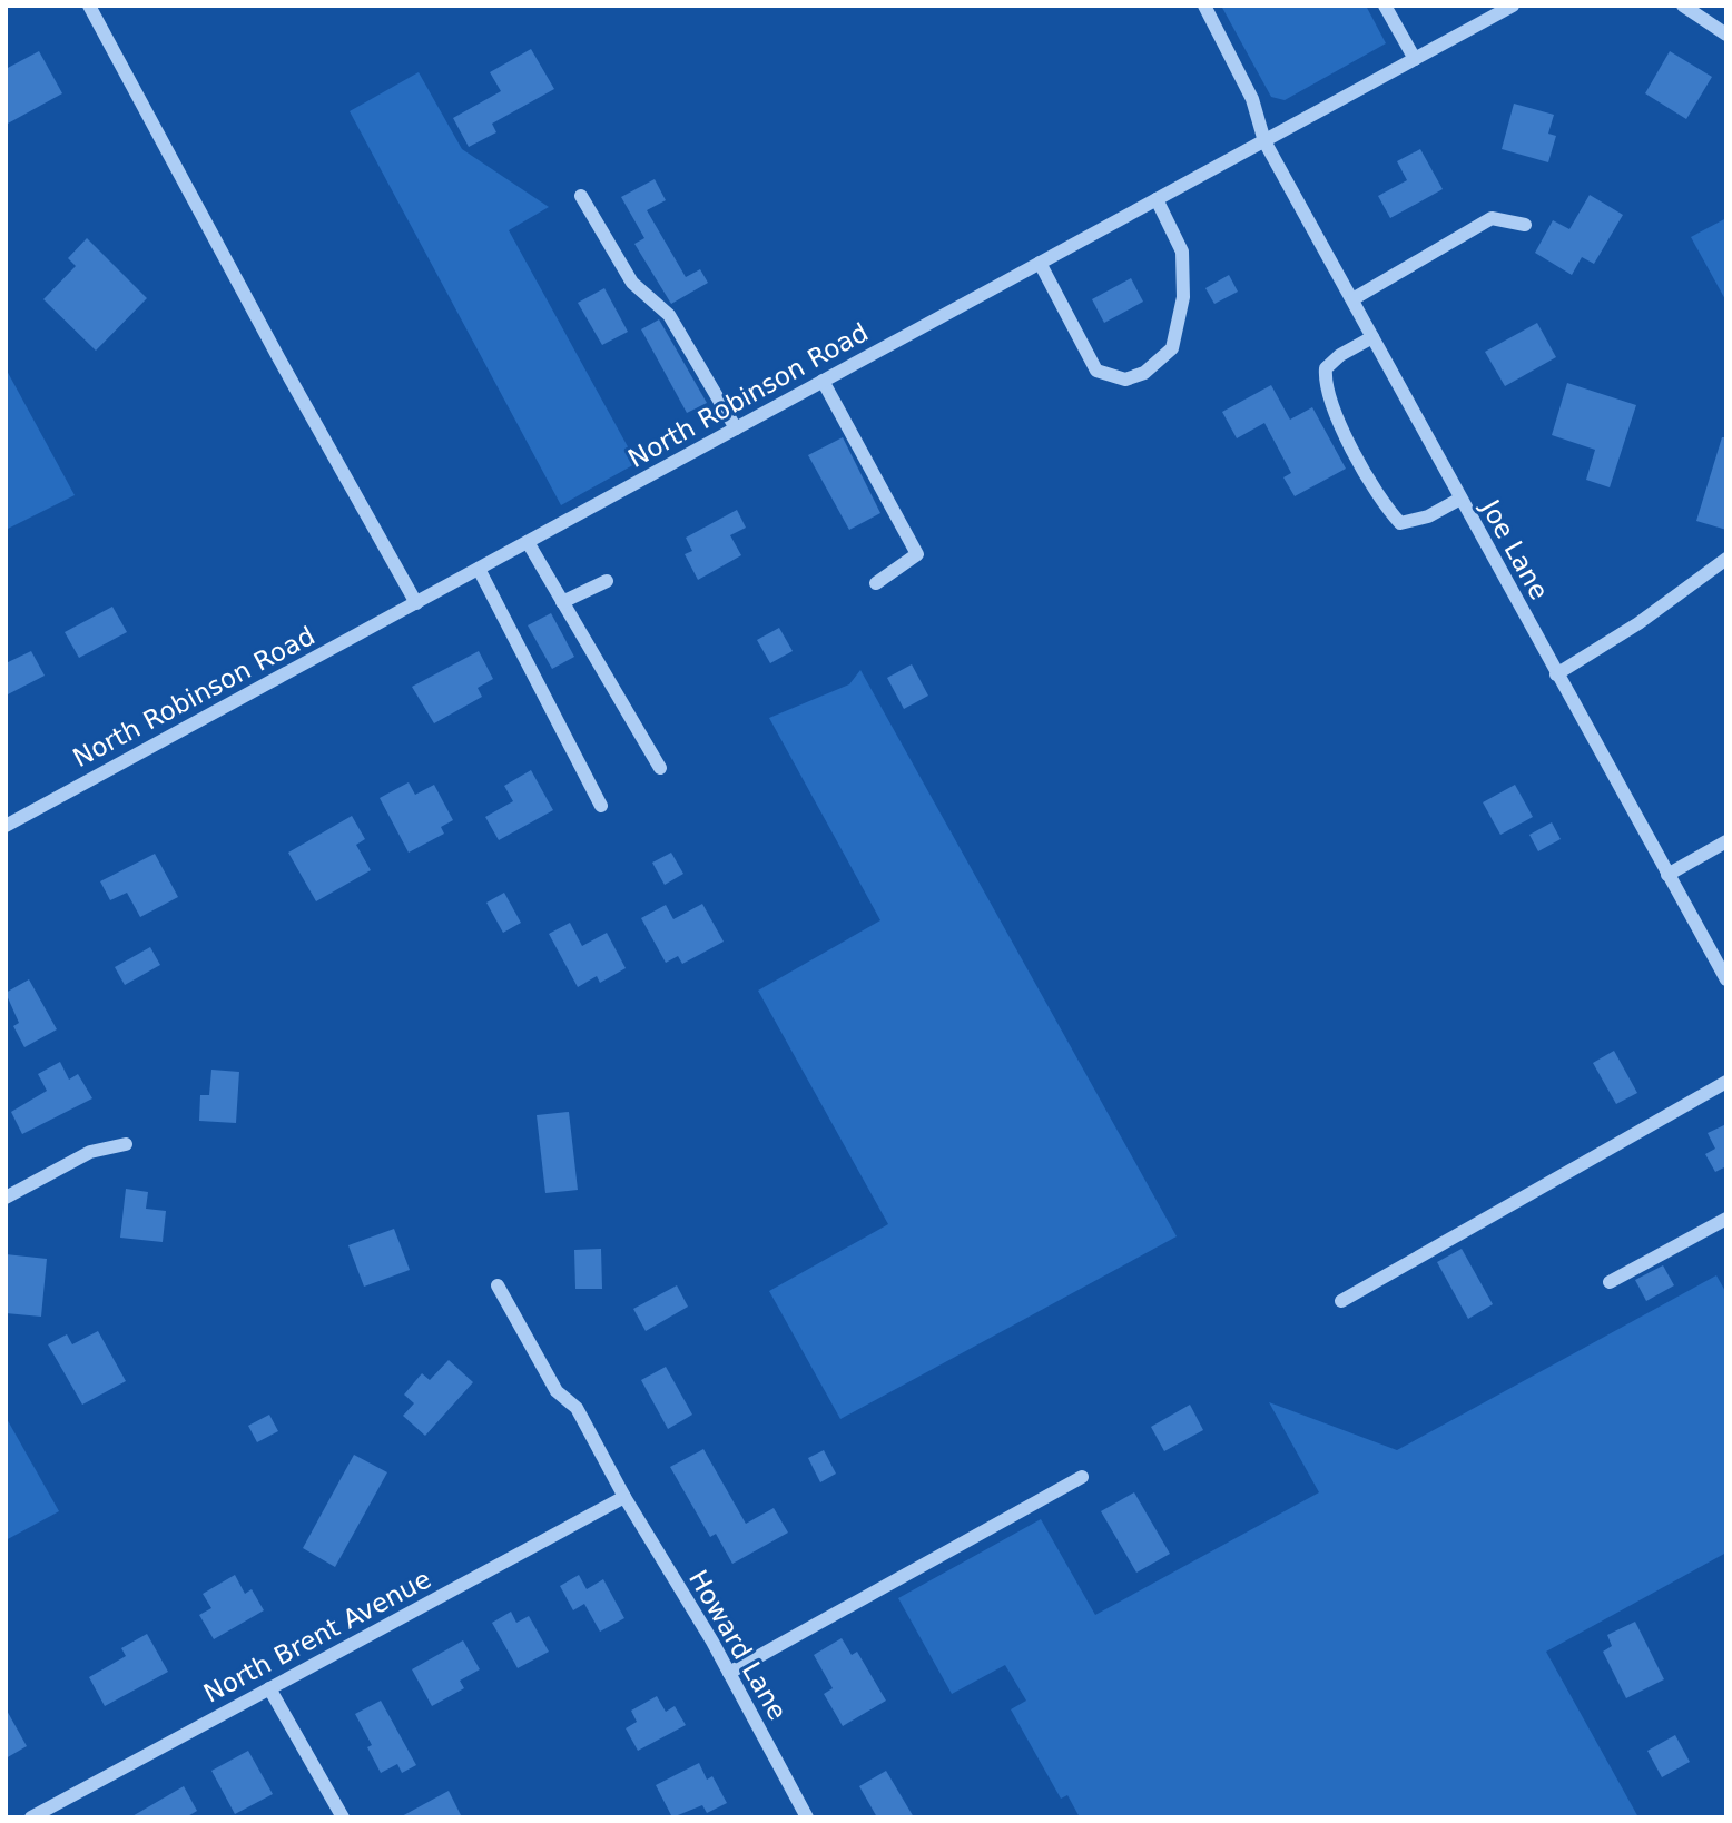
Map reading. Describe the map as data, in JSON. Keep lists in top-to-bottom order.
{
  "streets": {
    "street": [
      "North Robinson Road",
      "Joe Lane",
      "North Brent Avenue",
      "Howard Lane"
    ]
  },
  "crossings": [
    ["North Robinson Road", "Joe Lane"],
    ["North Brent Avenue", "Howard Lane"]
  ]
}
